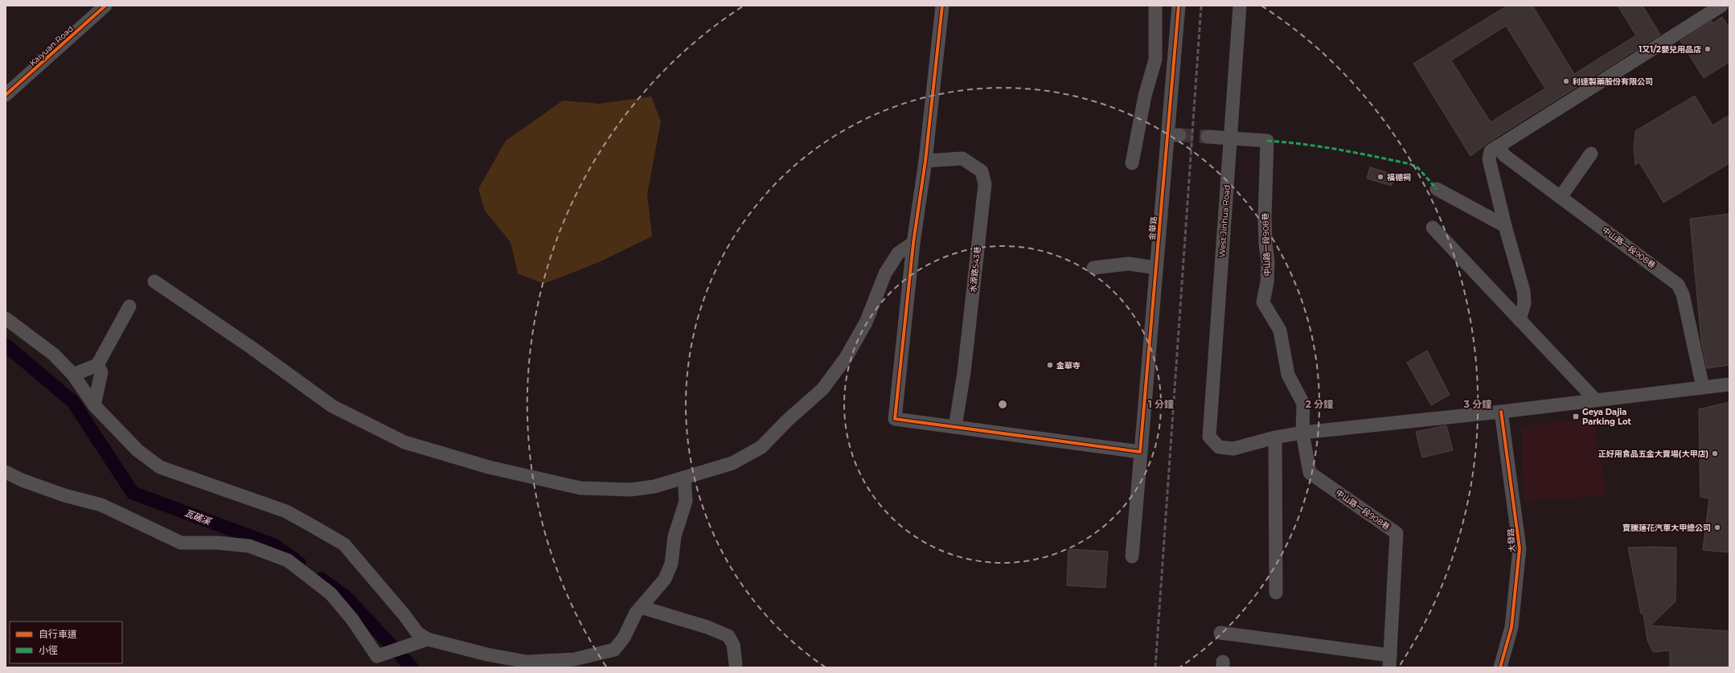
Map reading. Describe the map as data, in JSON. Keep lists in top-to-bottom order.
{
  "streets": {
    "street": [
      "Kaiyuan Road",
      "West Jinhua Road",
      "金華路",
      "中山路一段908巷",
      "水源路543巷",
      "大發路"
    ]
  },
  "crossings": [
    ["West Jinhua Road", "中山路一段908巷"]
  ],
  "water": ["瓦磘溪"],
  "places": {
    "other": [
      "1又1/2嬰兒用品店",
      "利達製藥股份有限公司",
      "福德祠",
      "金華寺",
      "正好用食品五金大賣場(大甲店)",
      "寶騰蓮花汽車大甲總公司"
    ],
    "transit": ["Geya Dajia Parking Lot"]
  },
  "legend": ["自行車道", "小徑"],
  "rings": ["1 分鐘", "2 分鐘", "3 分鐘"]
}
